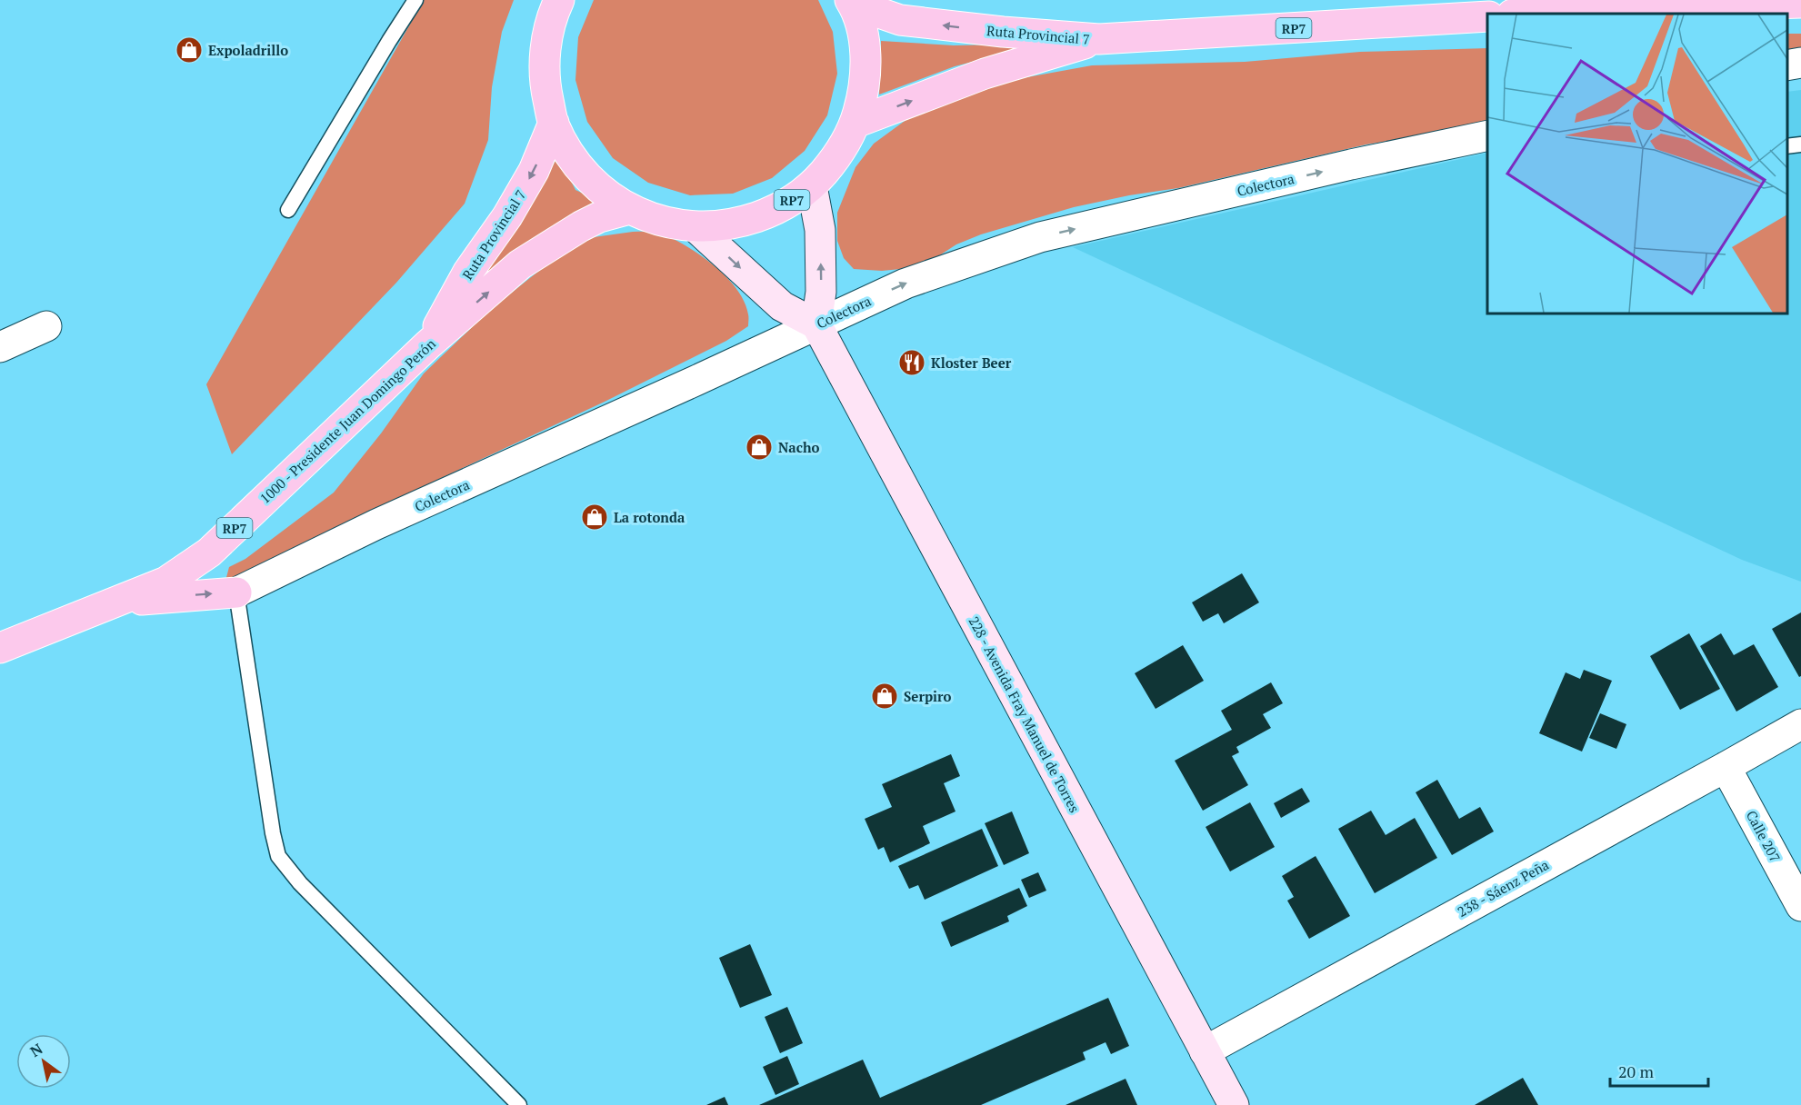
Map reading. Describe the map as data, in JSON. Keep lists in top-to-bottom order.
{
  "streets": {
    "main road": [
      "RP7",
      "Ruta Provincial 7",
      "1000 - Presidente Juan Domingo Perón",
      "228 - Avenida Fray Manuel de Torres"
    ],
    "street": ["Colectora", "Calle 207", "238 - Sáenz Peña"]
  },
  "crossings": [
    ["RP7", "Ruta Provincial 7"],
    ["RP7", "1000 - Presidente Juan Domingo Perón"],
    ["Ruta Provincial 7", "1000 - Presidente Juan Domingo Perón"],
    ["Colectora", "228 - Avenida Fray Manuel de Torres"],
    ["228 - Avenida Fray Manuel de Torres", "238 - Sáenz Peña"],
    ["Calle 207", "238 - Sáenz Peña"]
  ],
  "one_way": ["Colectora"],
  "places": {
    "shop": [
      "Expoladrillo",
      "Nacho",
      "La rotonda",
      "Serpiro"
    ],
    "restaurant": ["Kloster Beer"]
  },
  "scale_bar": "20 m",
  "north": "top left"
}
